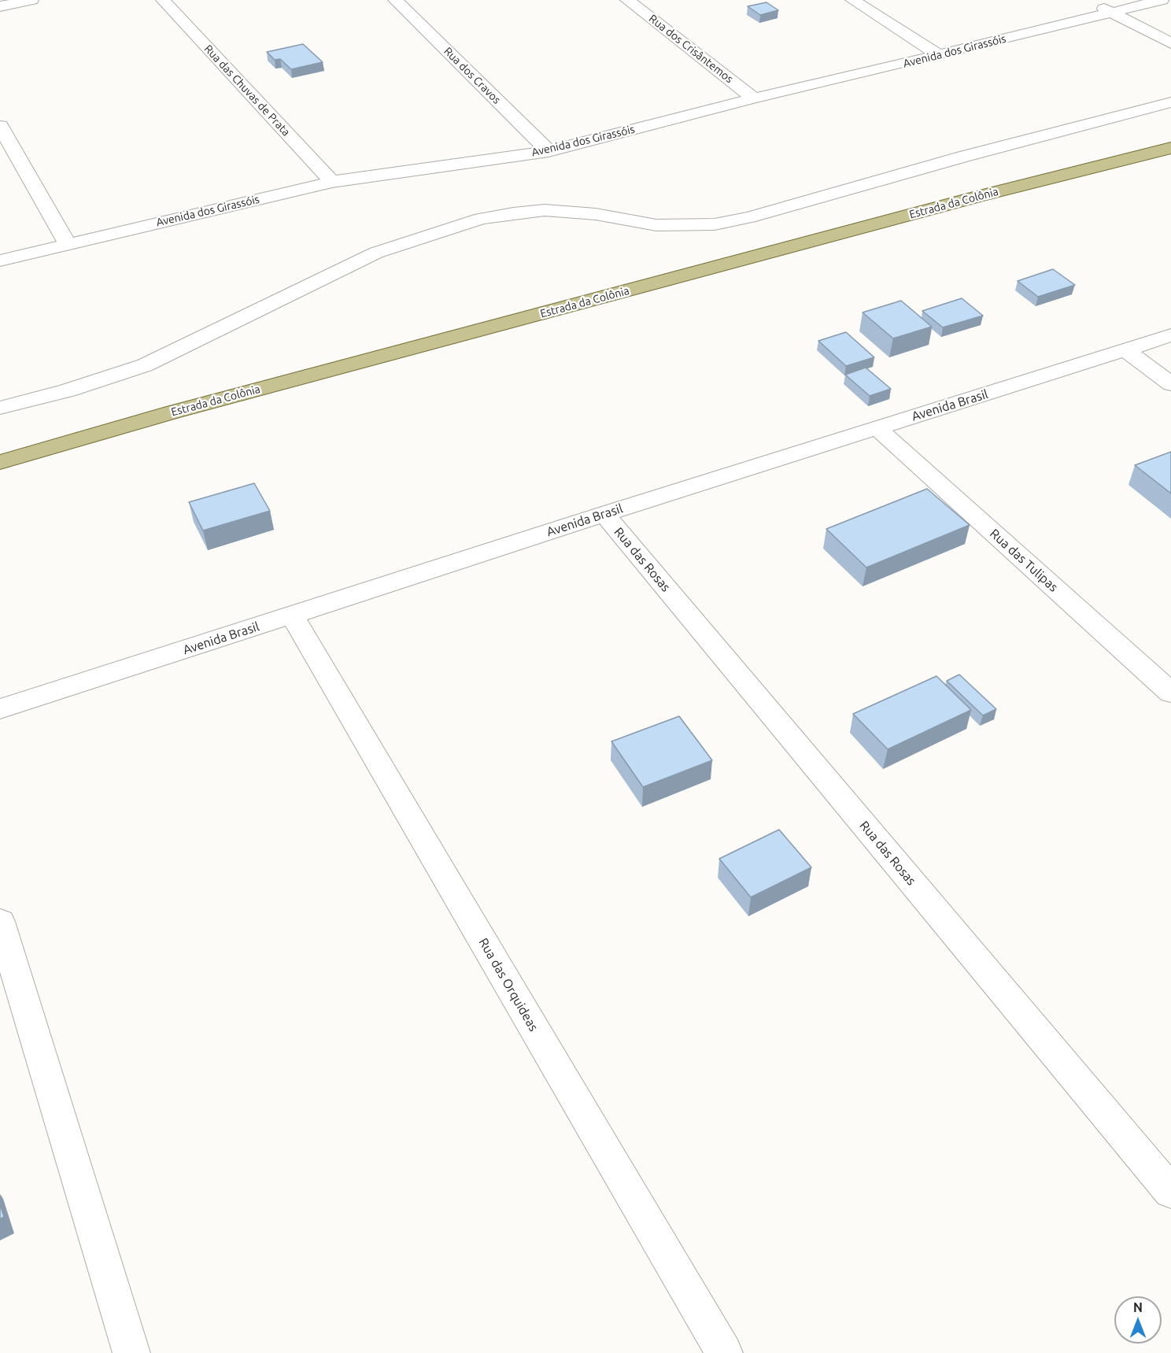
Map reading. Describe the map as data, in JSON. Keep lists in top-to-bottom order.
{
  "streets": {
    "main road": ["Estrada da Colônia"],
    "street": [
      "Rua dos Crisântemos",
      "Avenida dos Girassóis",
      "Rua dos Cravos",
      "Rua das Chuvas de Prata",
      "Avenida Brasil",
      "Rua das Rosas",
      "Rua das Tulipas",
      "Rua das Orquideas"
    ]
  },
  "crossings": [
    ["Rua dos Crisântemos", "Avenida dos Girassóis"],
    ["Avenida dos Girassóis", "Rua dos Cravos"],
    ["Avenida dos Girassóis", "Rua das Chuvas de Prata"],
    ["Avenida Brasil", "Rua das Rosas"],
    ["Avenida Brasil", "Rua das Tulipas"],
    ["Avenida Brasil", "Rua das Orquideas"]
  ],
  "north": "top"
}
